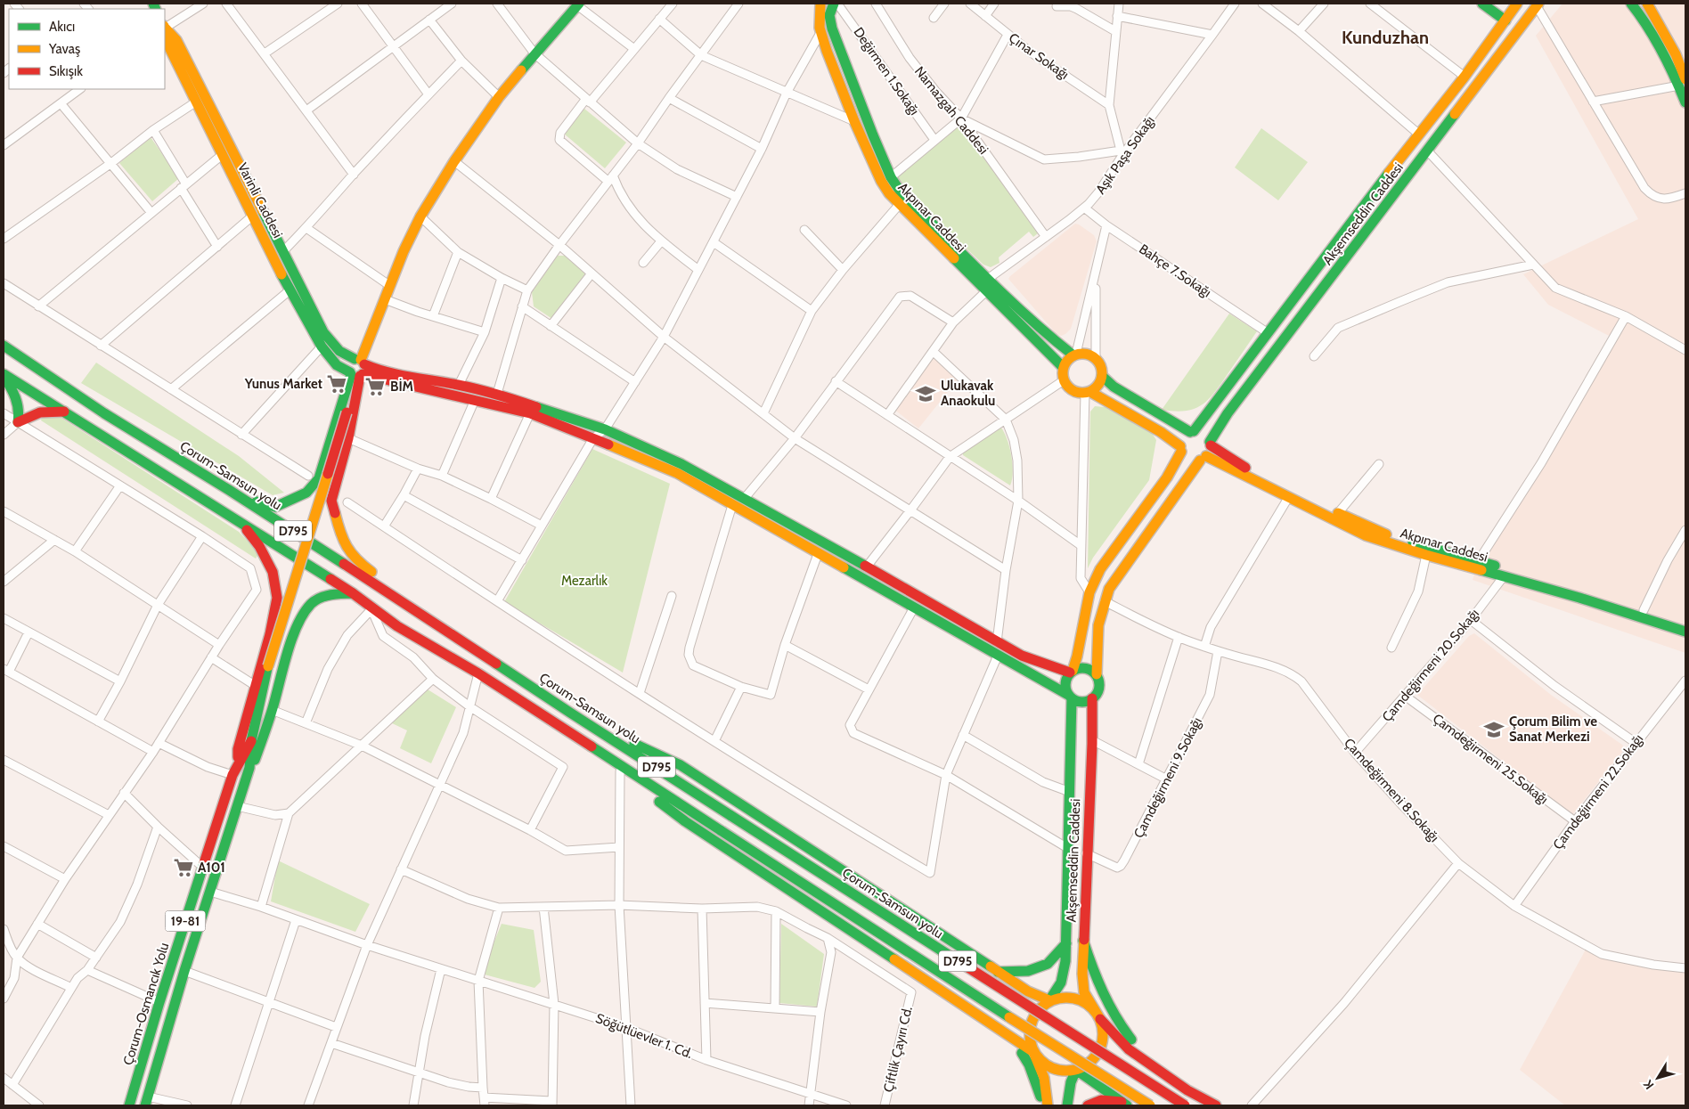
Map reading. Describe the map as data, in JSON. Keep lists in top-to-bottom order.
{
  "streets": {
    "main road": [
      "Varinli Caddesi",
      "Akşemseddin Caddesi",
      "Akpınar Caddesi",
      "Çorum-Samsun yolu",
      "D795",
      "19-81",
      "Çorum-Osmancık Yolu"
    ],
    "street": [
      "Çınar Sokağı",
      "Değirmen 1.Sokağı",
      "Namazgah Caddesi",
      "Aşık Paşa Sokağı",
      "Bahçe 7.Sokağı",
      "Çamdeğirmeni 20.Sokağı",
      "Çamdeğirmeni 25.Sokağı",
      "Çamdeğirmeni 9.Sokağı",
      "Çamdeğirmeni 8.Sokağı",
      "Çamdeğirmeni 22.Sokağı",
      "Söğütlüevler 1. Cd.",
      "Çiftlik Çayırı Cd."
    ]
  },
  "crossings": [
    ["Namazgah Caddesi", "Aşık Paşa Sokağı"],
    ["Aşık Paşa Sokağı", "Akpınar Caddesi"],
    ["Aşık Paşa Sokağı", "Bahçe 7.Sokağı"],
    ["Akşemseddin Caddesi", "Akpınar Caddesi"],
    ["Akşemseddin Caddesi", "Bahçe 7.Sokağı"],
    ["Akşemseddin Caddesi", "Çamdeğirmeni 9.Sokağı"],
    ["Akpınar Caddesi", "Çamdeğirmeni 20.Sokağı"],
    ["Çamdeğirmeni 20.Sokağı", "Çamdeğirmeni 25.Sokağı"],
    ["Çamdeğirmeni 20.Sokağı", "Çamdeğirmeni 8.Sokağı"],
    ["Çamdeğirmeni 25.Sokağı", "Çamdeğirmeni 22.Sokağı"],
    ["Çamdeğirmeni 9.Sokağı", "Çamdeğirmeni 8.Sokağı"],
    ["Çamdeğirmeni 8.Sokağı", "Çamdeğirmeni 22.Sokağı"],
    ["Çorum-Osmancık Yolu", "Söğütlüevler 1. Cd."]
  ],
  "districts": ["Kunduzhan"],
  "parks": ["Mezarlık"],
  "places": {
    "supermarket": ["Yunus Market", "BİM", "A101"],
    "school or university": ["Ulukavak Anaokulu", "Çorum Bilim ve Sanat Merkezi"]
  },
  "legend": ["Akıcı", "Yavaş", "Sıkışık"],
  "north": "bottom left"
}
